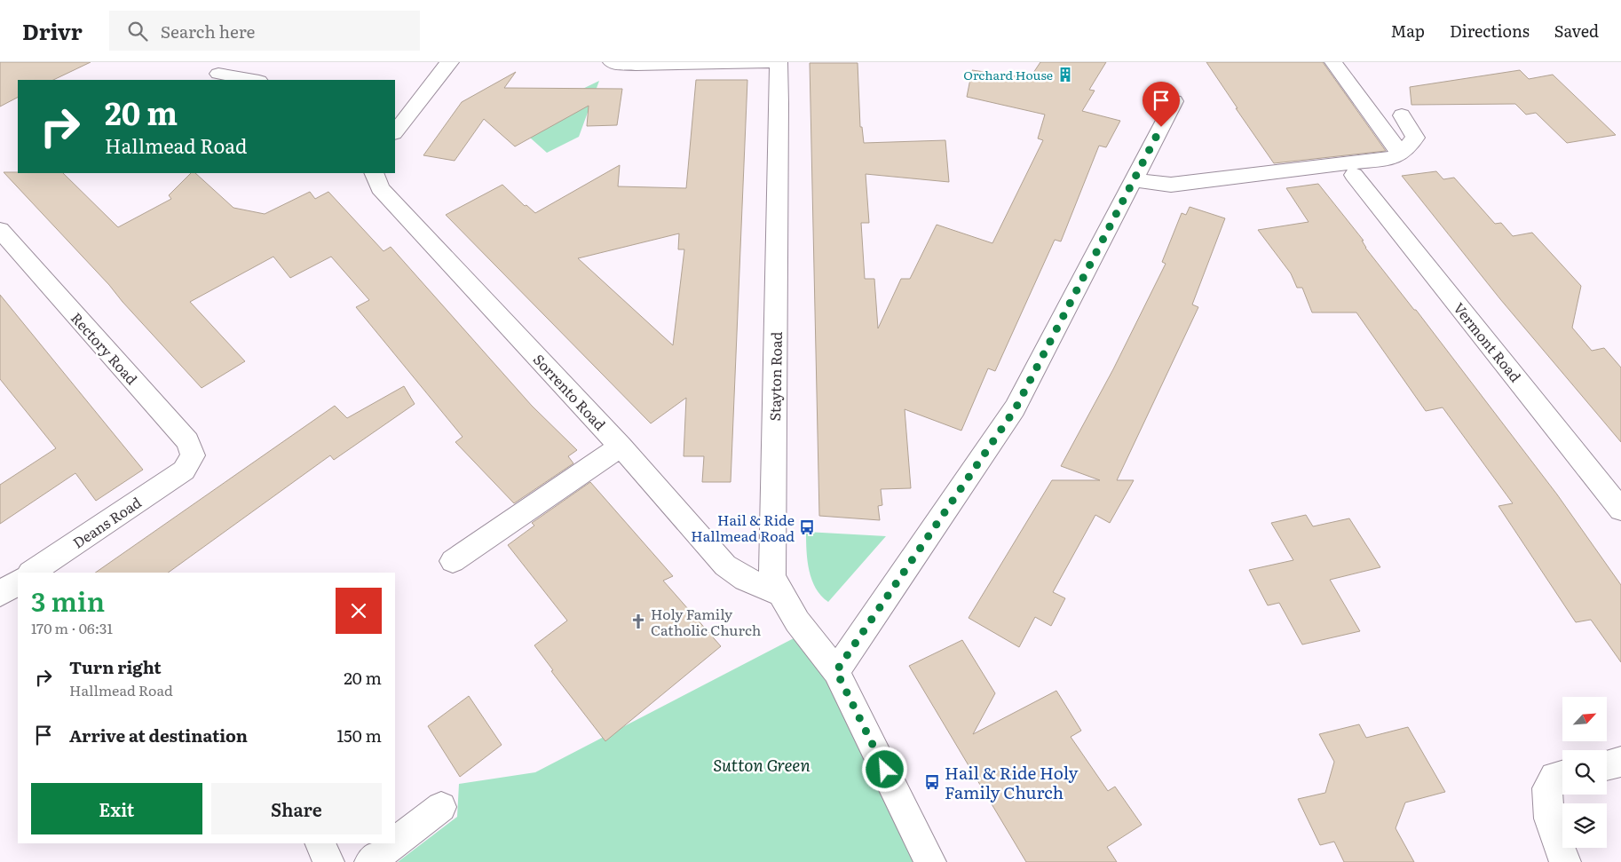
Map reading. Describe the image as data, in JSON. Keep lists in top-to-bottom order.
{
  "streets": {
    "street": [
      "Vermont Road",
      "Rectory Road",
      "Stayton Road",
      "Sorrento Road",
      "Deans Road"
    ]
  },
  "crossings": [
    ["Rectory Road", "Deans Road"],
    ["Stayton Road", "Sorrento Road"]
  ],
  "parks": ["Sutton Green"],
  "places": {
    "building": ["Orchard House"],
    "bus stop": ["Hail & Ride Hallmead Road", "Hail & Ride Holy Family Church"],
    "church": ["Holy Family Catholic Church"]
  },
  "north": "top right",
  "page": {
    "header": "Drivr",
    "search": "Search here",
    "nav": ["Map", "Directions", "Saved"],
    "turn": ["20 m", "Hallmead Road"],
    "heading": ["3 min", "170 m · 06:31"],
    "list": [
      {
        "name": "Turn right",
        "note": "Hallmead Road",
        "value": "20 m"
      },
      {
        "name": "Arrive at destination",
        "value": "150 m"
      }
    ],
    "buttons": ["Exit", "Share"]
  }
}
